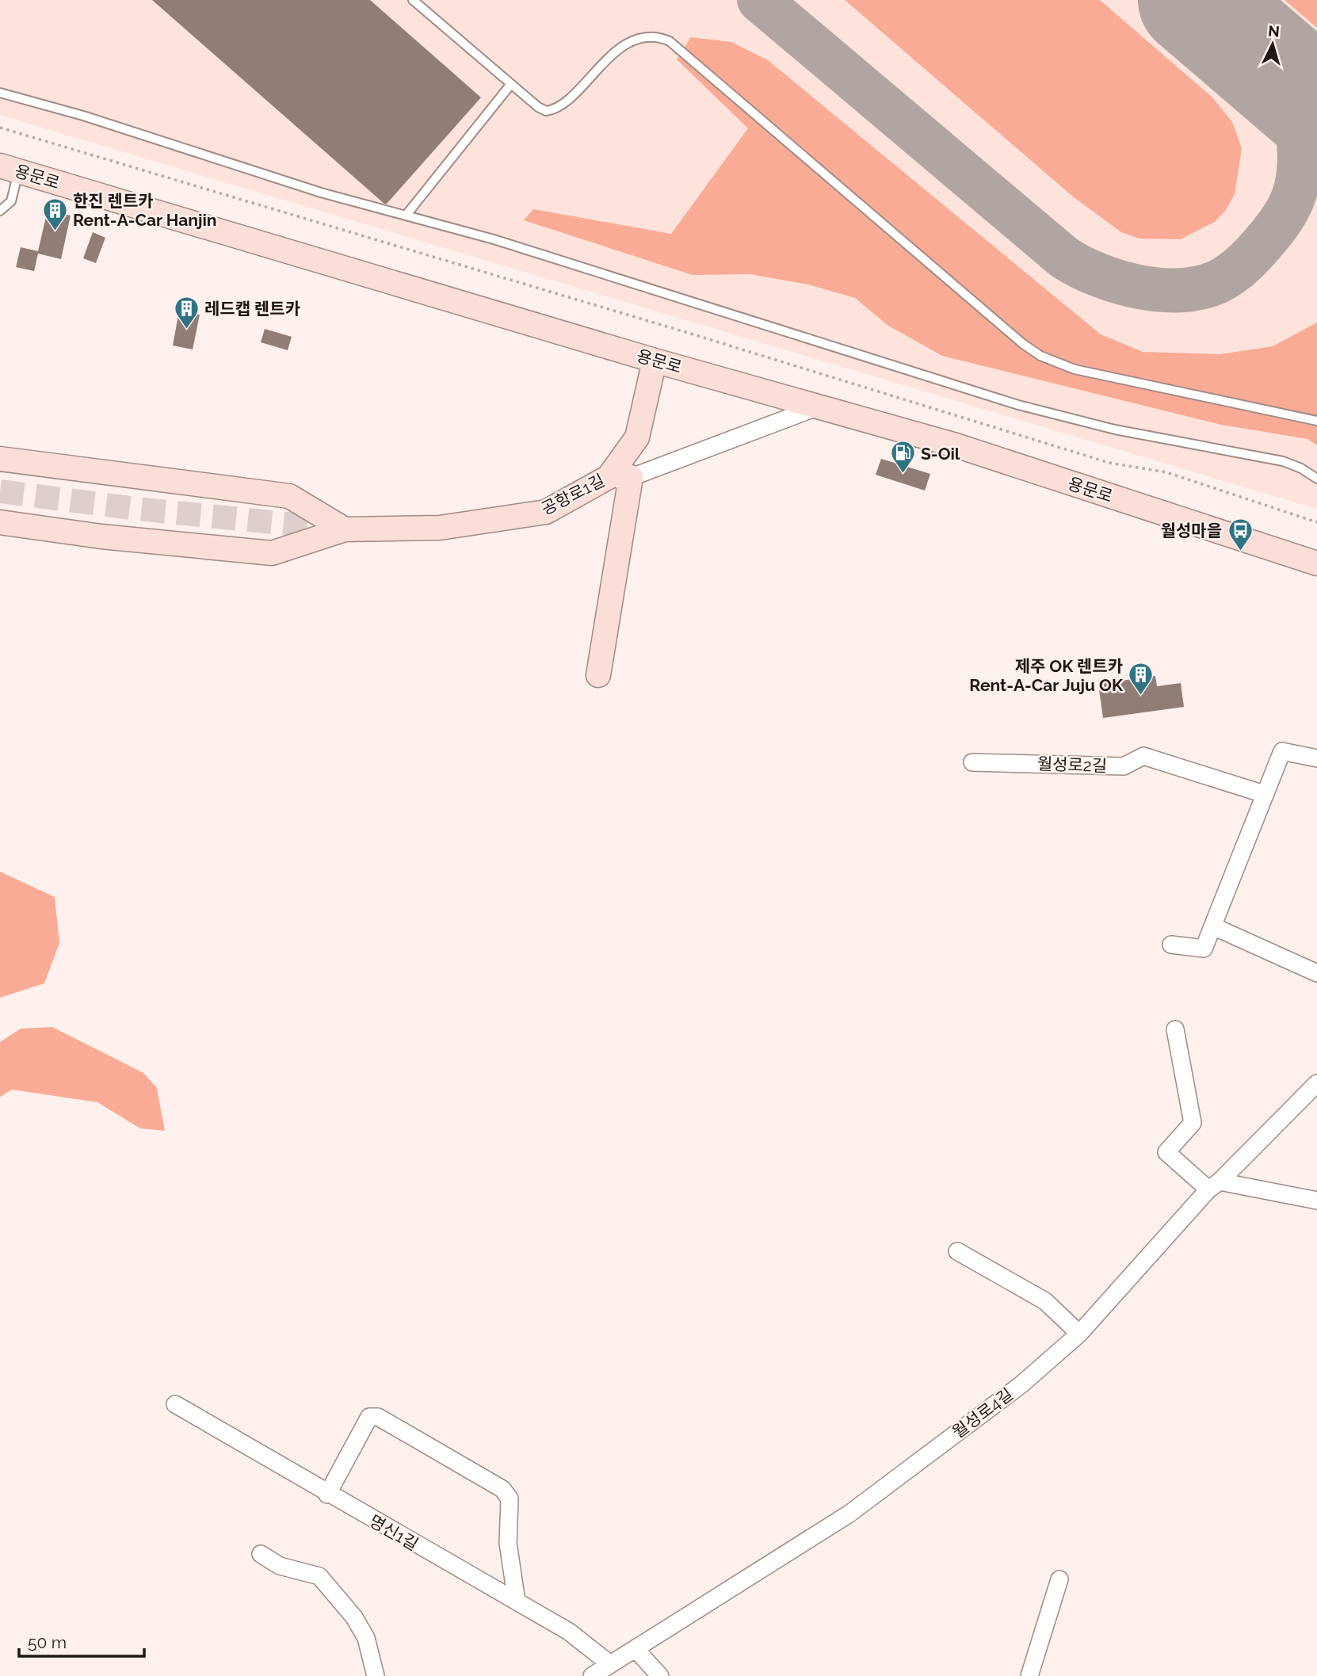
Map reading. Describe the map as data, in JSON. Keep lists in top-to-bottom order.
{
  "streets": {
    "street": [
      "용문로",
      "공항로1길",
      "월성로2길",
      "월성로4길",
      "명신1길"
    ]
  },
  "crossings": [
    ["용문로", "공항로1길"],
    ["월성로4길", "명신1길"]
  ],
  "places": {
    "building": ["한진 렌트카 Rent-A-Car Hanjin", "레드캡 렌트카", "제주 OK 렌트카 Rent-A-Car Juju OK"],
    "fuel station": ["S-Oil"],
    "bus stop": ["월성마을"]
  },
  "scale_bar": "50 m",
  "north": "top"
}
